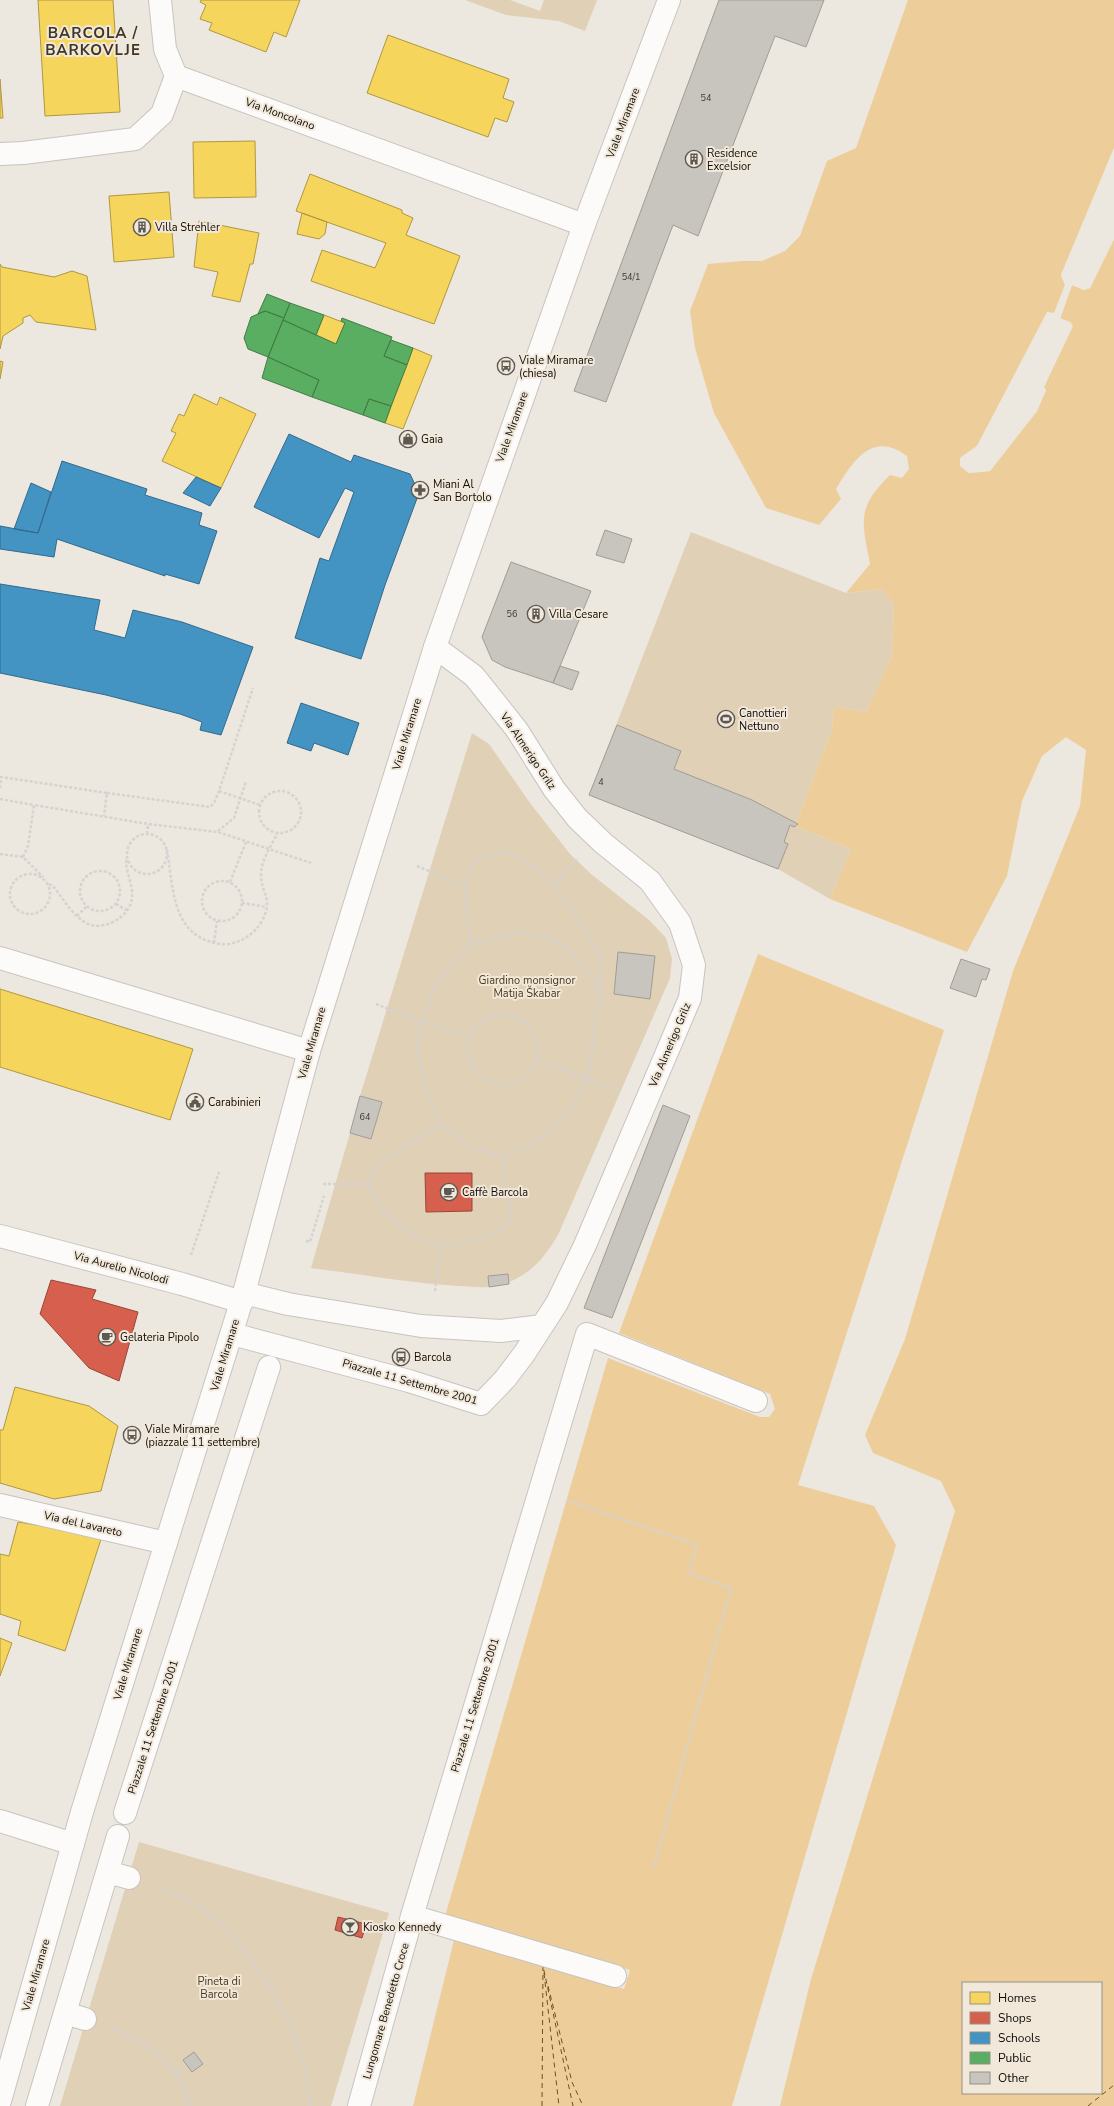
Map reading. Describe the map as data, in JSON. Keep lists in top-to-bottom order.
{
  "streets": {
    "street": [
      "Via Moncolano",
      "Viale Miramare",
      "Via Almerigo Grilz",
      "Via Aurelio Nicolodi",
      "Piazzale 11 Settembre 2001",
      "Via del Lavareto",
      "Lungomare Benedetto Croce"
    ]
  },
  "crossings": [
    ["Via Moncolano", "Viale Miramare"],
    ["Viale Miramare", "Via Almerigo Grilz"],
    ["Viale Miramare", "Via Aurelio Nicolodi"],
    ["Viale Miramare", "Piazzale 11 Settembre 2001"],
    ["Viale Miramare", "Via del Lavareto"],
    ["Via Almerigo Grilz", "Piazzale 11 Settembre 2001"],
    ["Piazzale 11 Settembre 2001", "Lungomare Benedetto Croce"]
  ],
  "districts": ["BARCOLA / BARKOVLJE"],
  "parks": ["Giardino monsignor Matija Škabar", "Pineta di Barcola"],
  "places": {
    "building": ["Residence Excelsior", "Villa Strehler", "Villa Cesare"],
    "bus stop": ["Viale Miramare (chiesa)", "Barcola", "Viale Miramare (piazzale 11 settembre)"],
    "shop": ["Gaia"],
    "pharmacy": ["Miani Al San Bortolo"],
    "sports": ["Canottieri Nettuno"],
    "public building": ["Carabinieri"],
    "cafe": ["Caffè Barcola", "Gelateria Pipolo"],
    "bar": ["Kiosko Kennedy"]
  },
  "house_numbers": [
    "54",
    "54/1",
    "56",
    "4",
    "64"
  ],
  "legend": [
    "Homes",
    "Shops",
    "Schools",
    "Public",
    "Other"
  ]
}
